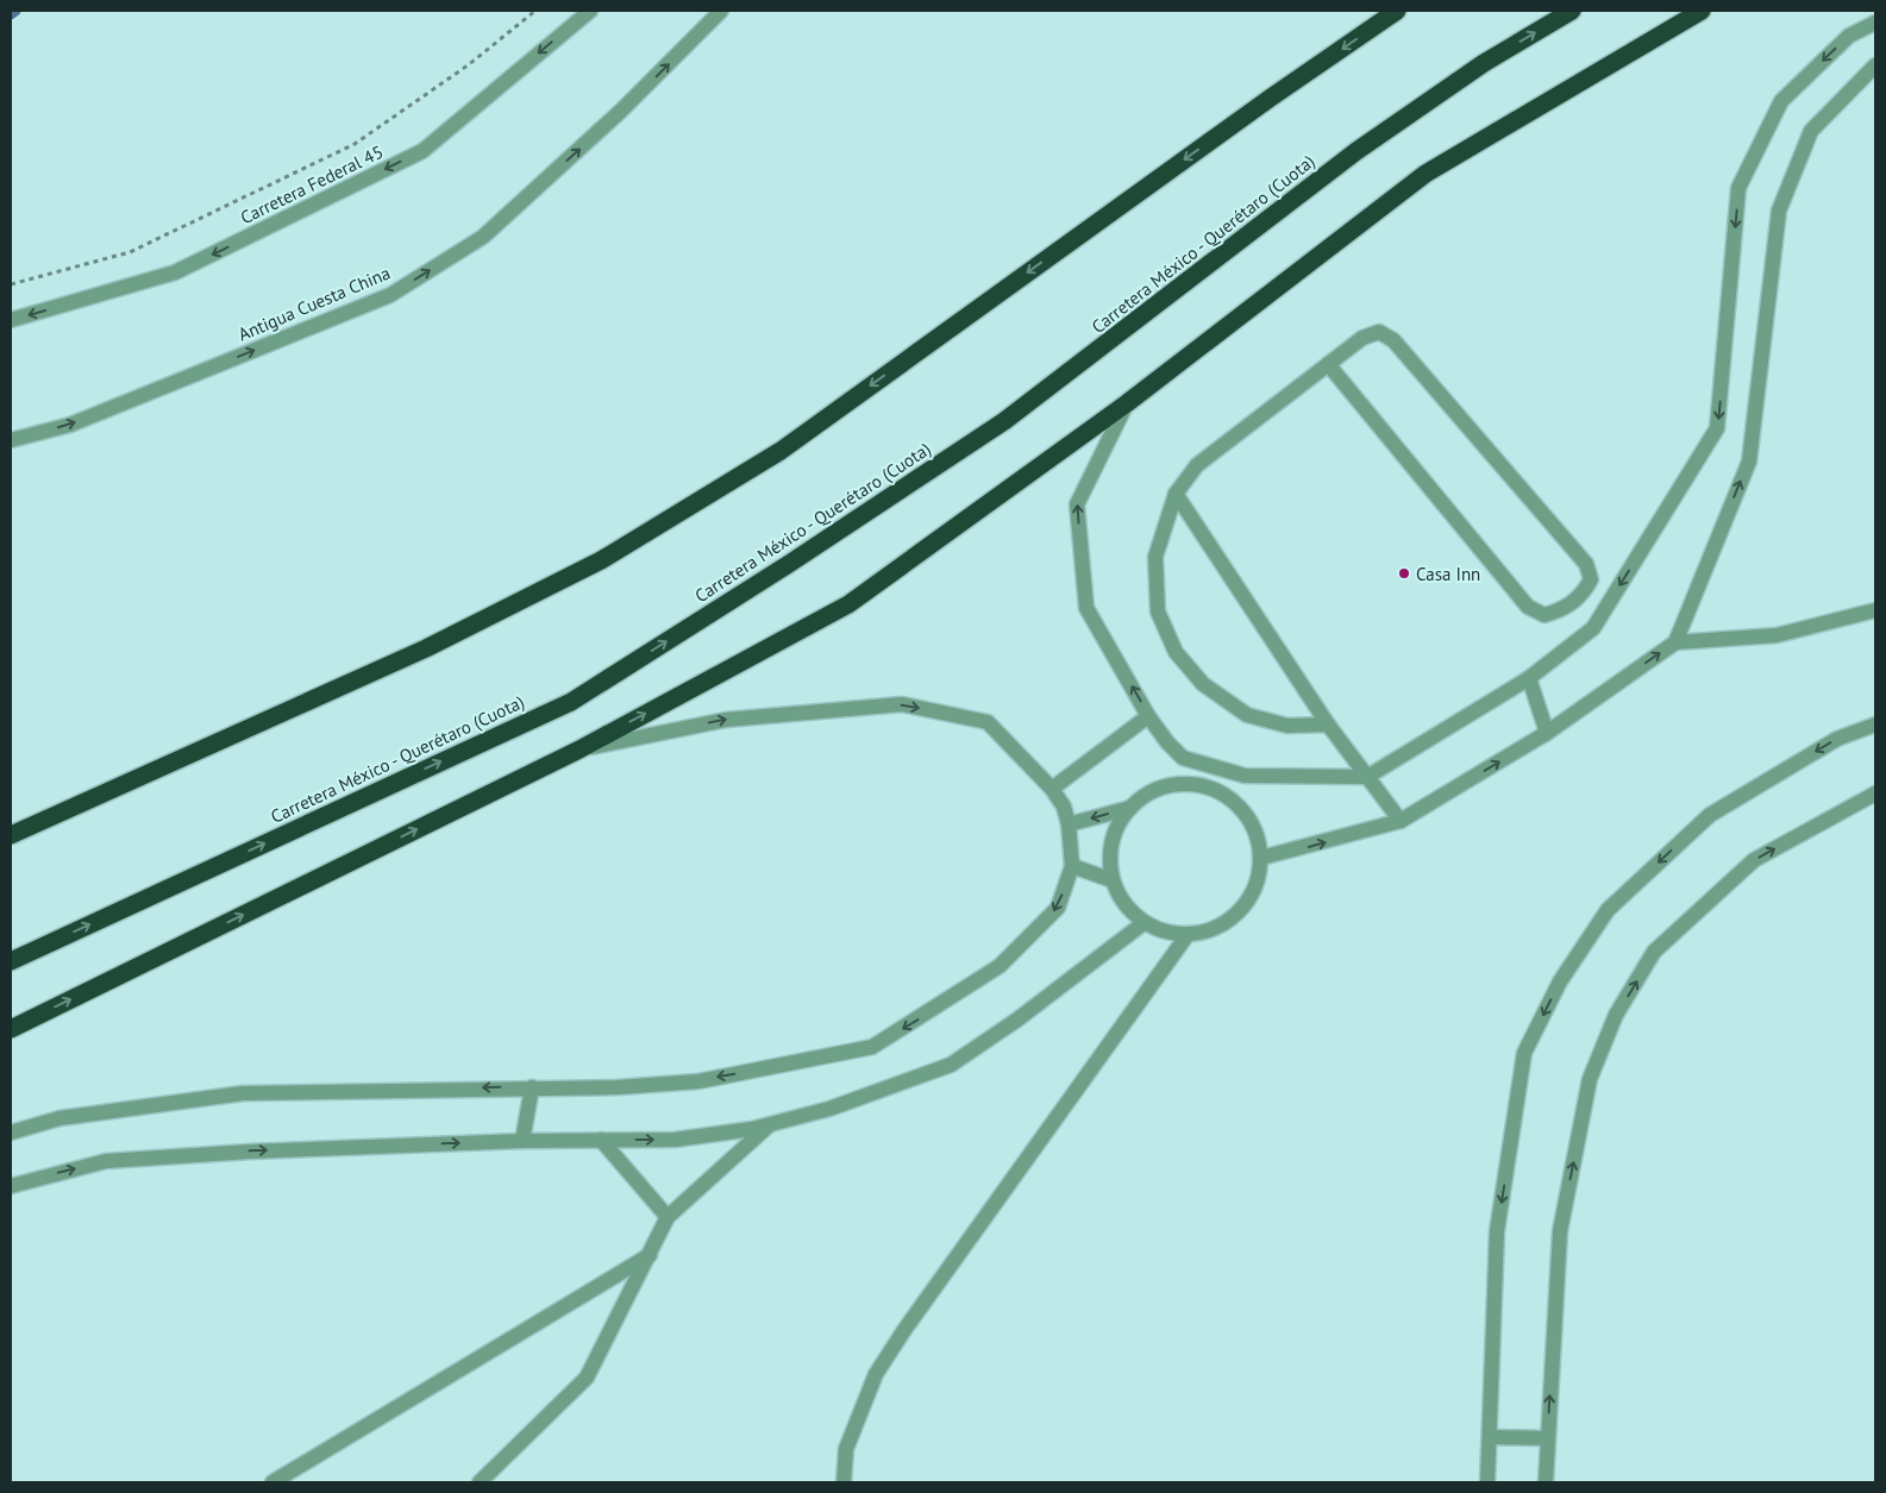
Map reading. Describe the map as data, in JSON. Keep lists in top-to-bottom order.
{
  "streets": {
    "highway": ["Carretera México - Querétaro (Cuota)"],
    "street": ["Carretera Federal 45", "Antigua Cuesta China"]
  },
  "one_way": ["Carretera Federal 45", "Antigua Cuesta China"],
  "places": ["Casa Inn"]
}
